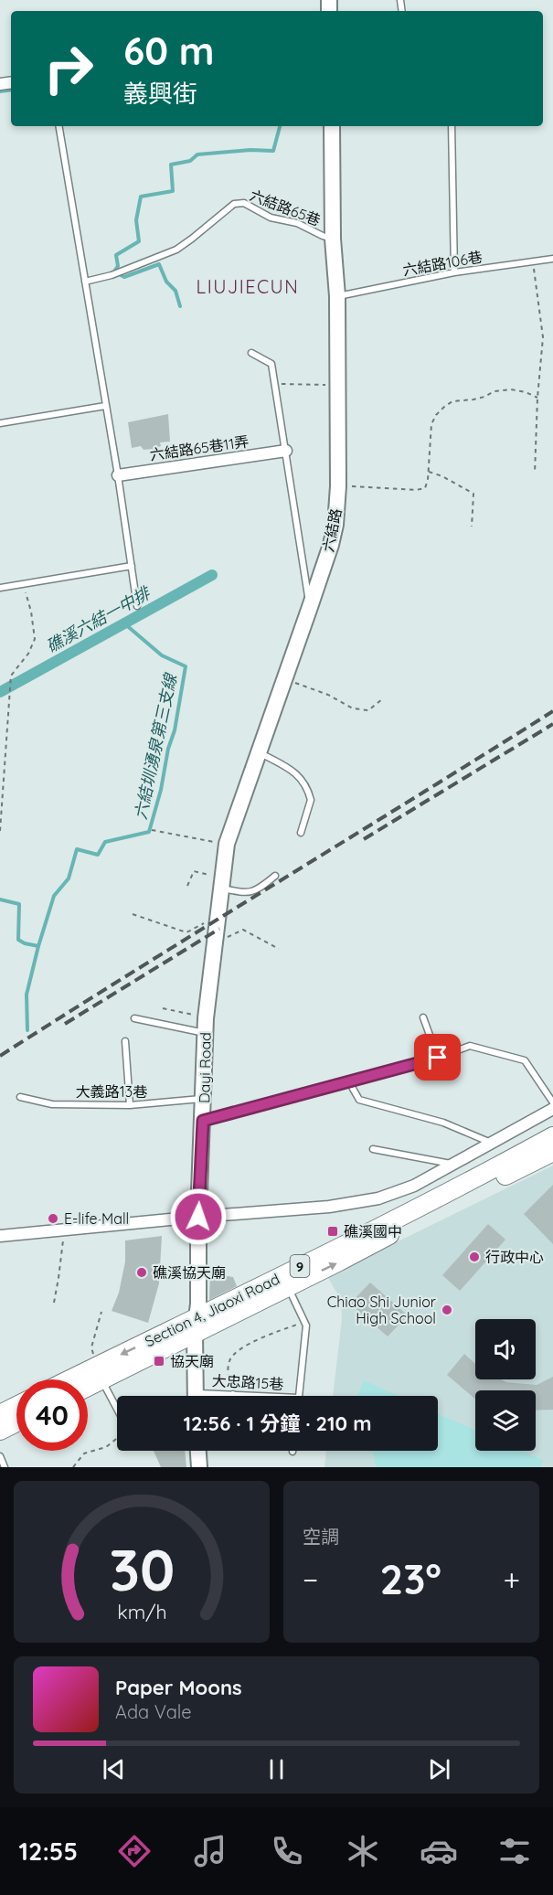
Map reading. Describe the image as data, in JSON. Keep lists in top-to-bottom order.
{
  "streets": {
    "main road": ["9", "Section 4, Jiaoxi Road"],
    "street": ["六結路65巷11弄", "六結路", "Dayi Road"],
    "lane": [
      "六結路65巷",
      "六結路106巷",
      "大義路13巷",
      "大忠路15巷"
    ]
  },
  "crossings": [
    ["六結路65巷", "六結路"],
    ["六結路106巷", "六結路"],
    ["六結路", "Dayi Road"],
    ["Dayi Road", "大義路13巷"],
    ["Dayi Road", "Section 4, Jiaoxi Road"]
  ],
  "districts": ["LIUJIECUN"],
  "water": ["礁溪六結一中排", "六結圳湧泉第三支線"],
  "places": {
    "other": [
      "E-life Mall",
      "行政中心",
      "礁溪協天廟",
      "Chiao Shi Junior High School"
    ],
    "transit": ["礁溪國中", "協天廟"]
  },
  "page": {
    "turn": ["60 m", "義興街"],
    "limit": "40",
    "trip": "12:56 · 1 分鐘 · 210 m",
    "tile": "空調",
    "heat": ["−", "23°", "+"],
    "song": ["Paper Moons", "Ada Vale"],
    "tabs": "12:55",
    "gauge": ["30", "km/h"]
  }
}
